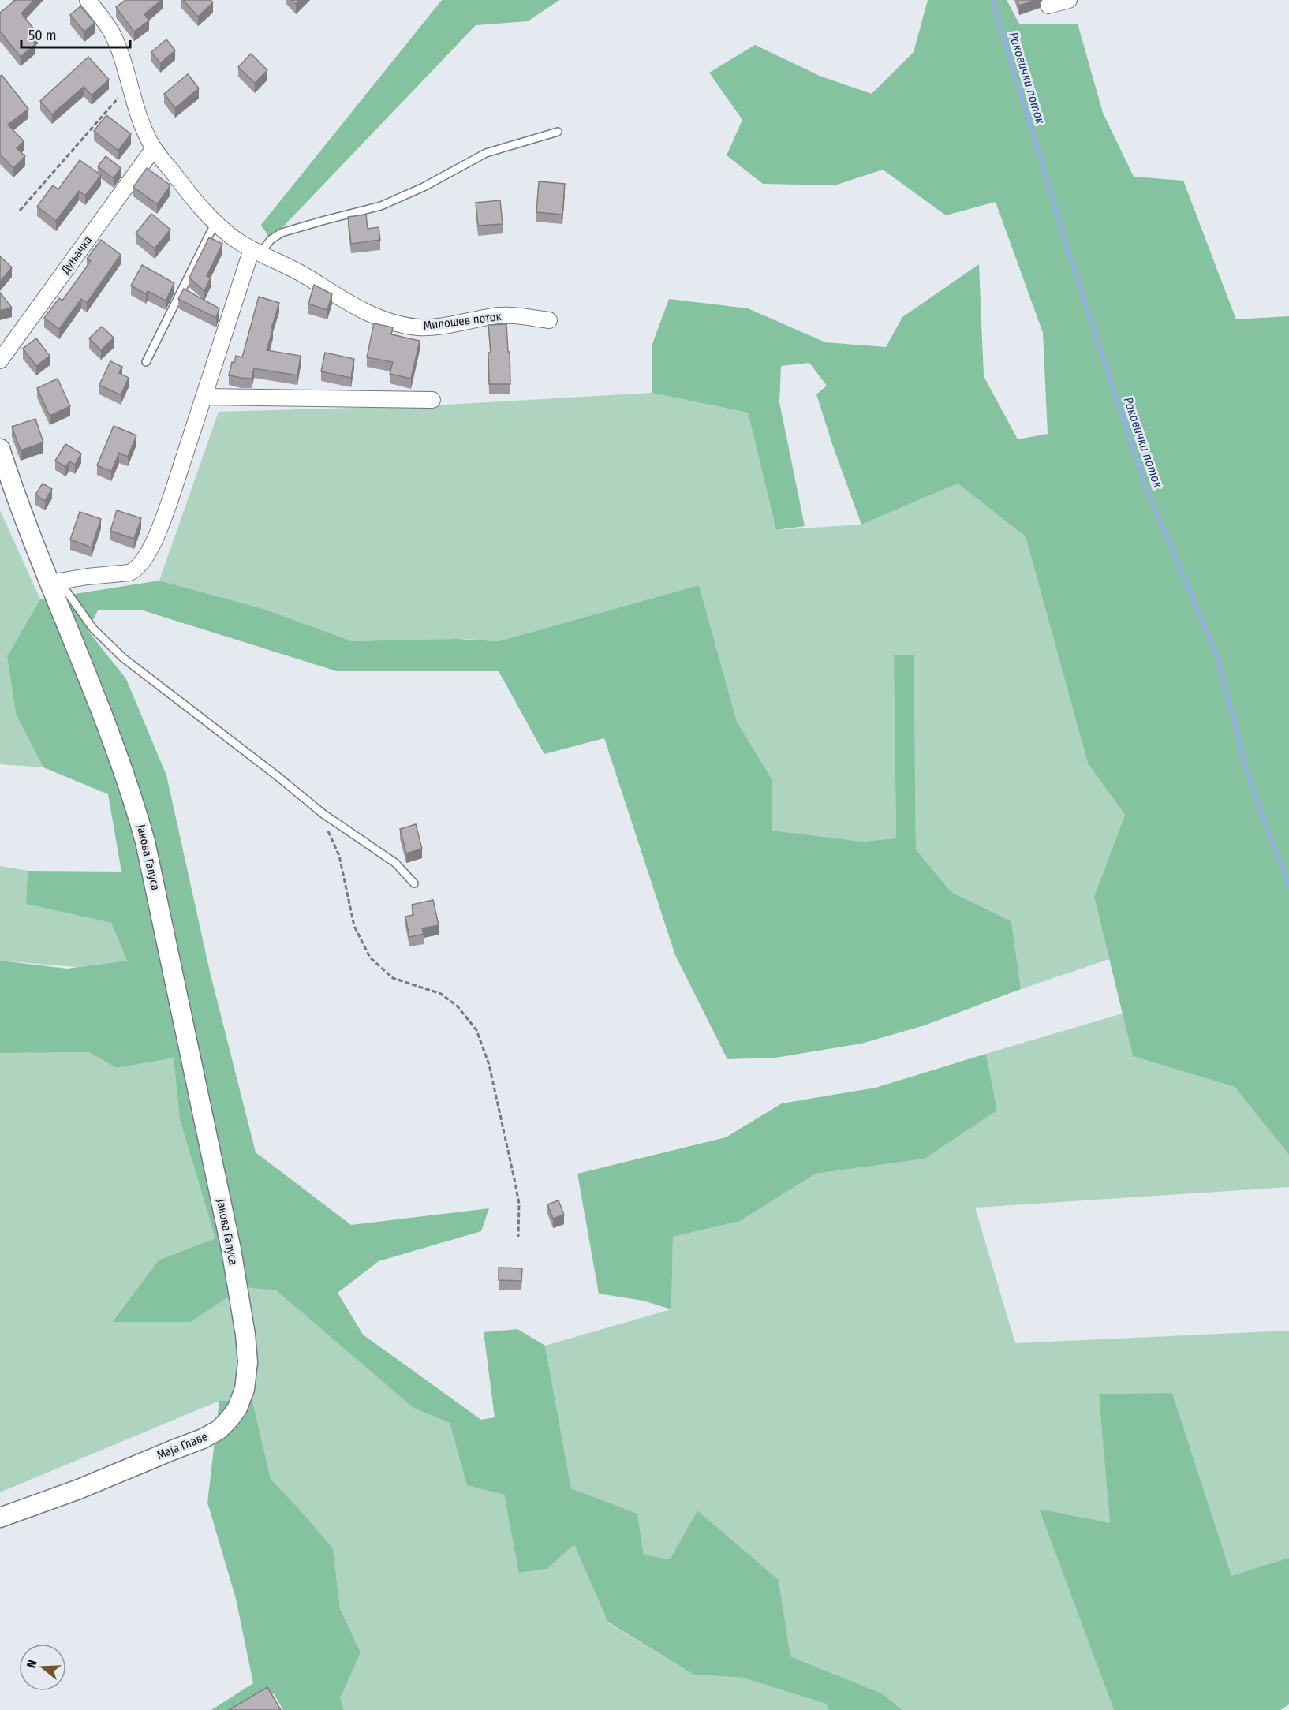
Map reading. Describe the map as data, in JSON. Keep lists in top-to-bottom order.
{
  "streets": {
    "street": [
      "Дуњачка",
      "Милошев поток",
      "Јакова Галуса",
      "Маја Главе"
    ]
  },
  "crossings": [
    ["Дуњачка", "Милошев поток"],
    ["Јакова Галуса", "Маја Главе"]
  ],
  "water": ["Раковички поток"],
  "scale_bar": "50 m",
  "north": "left"
}
